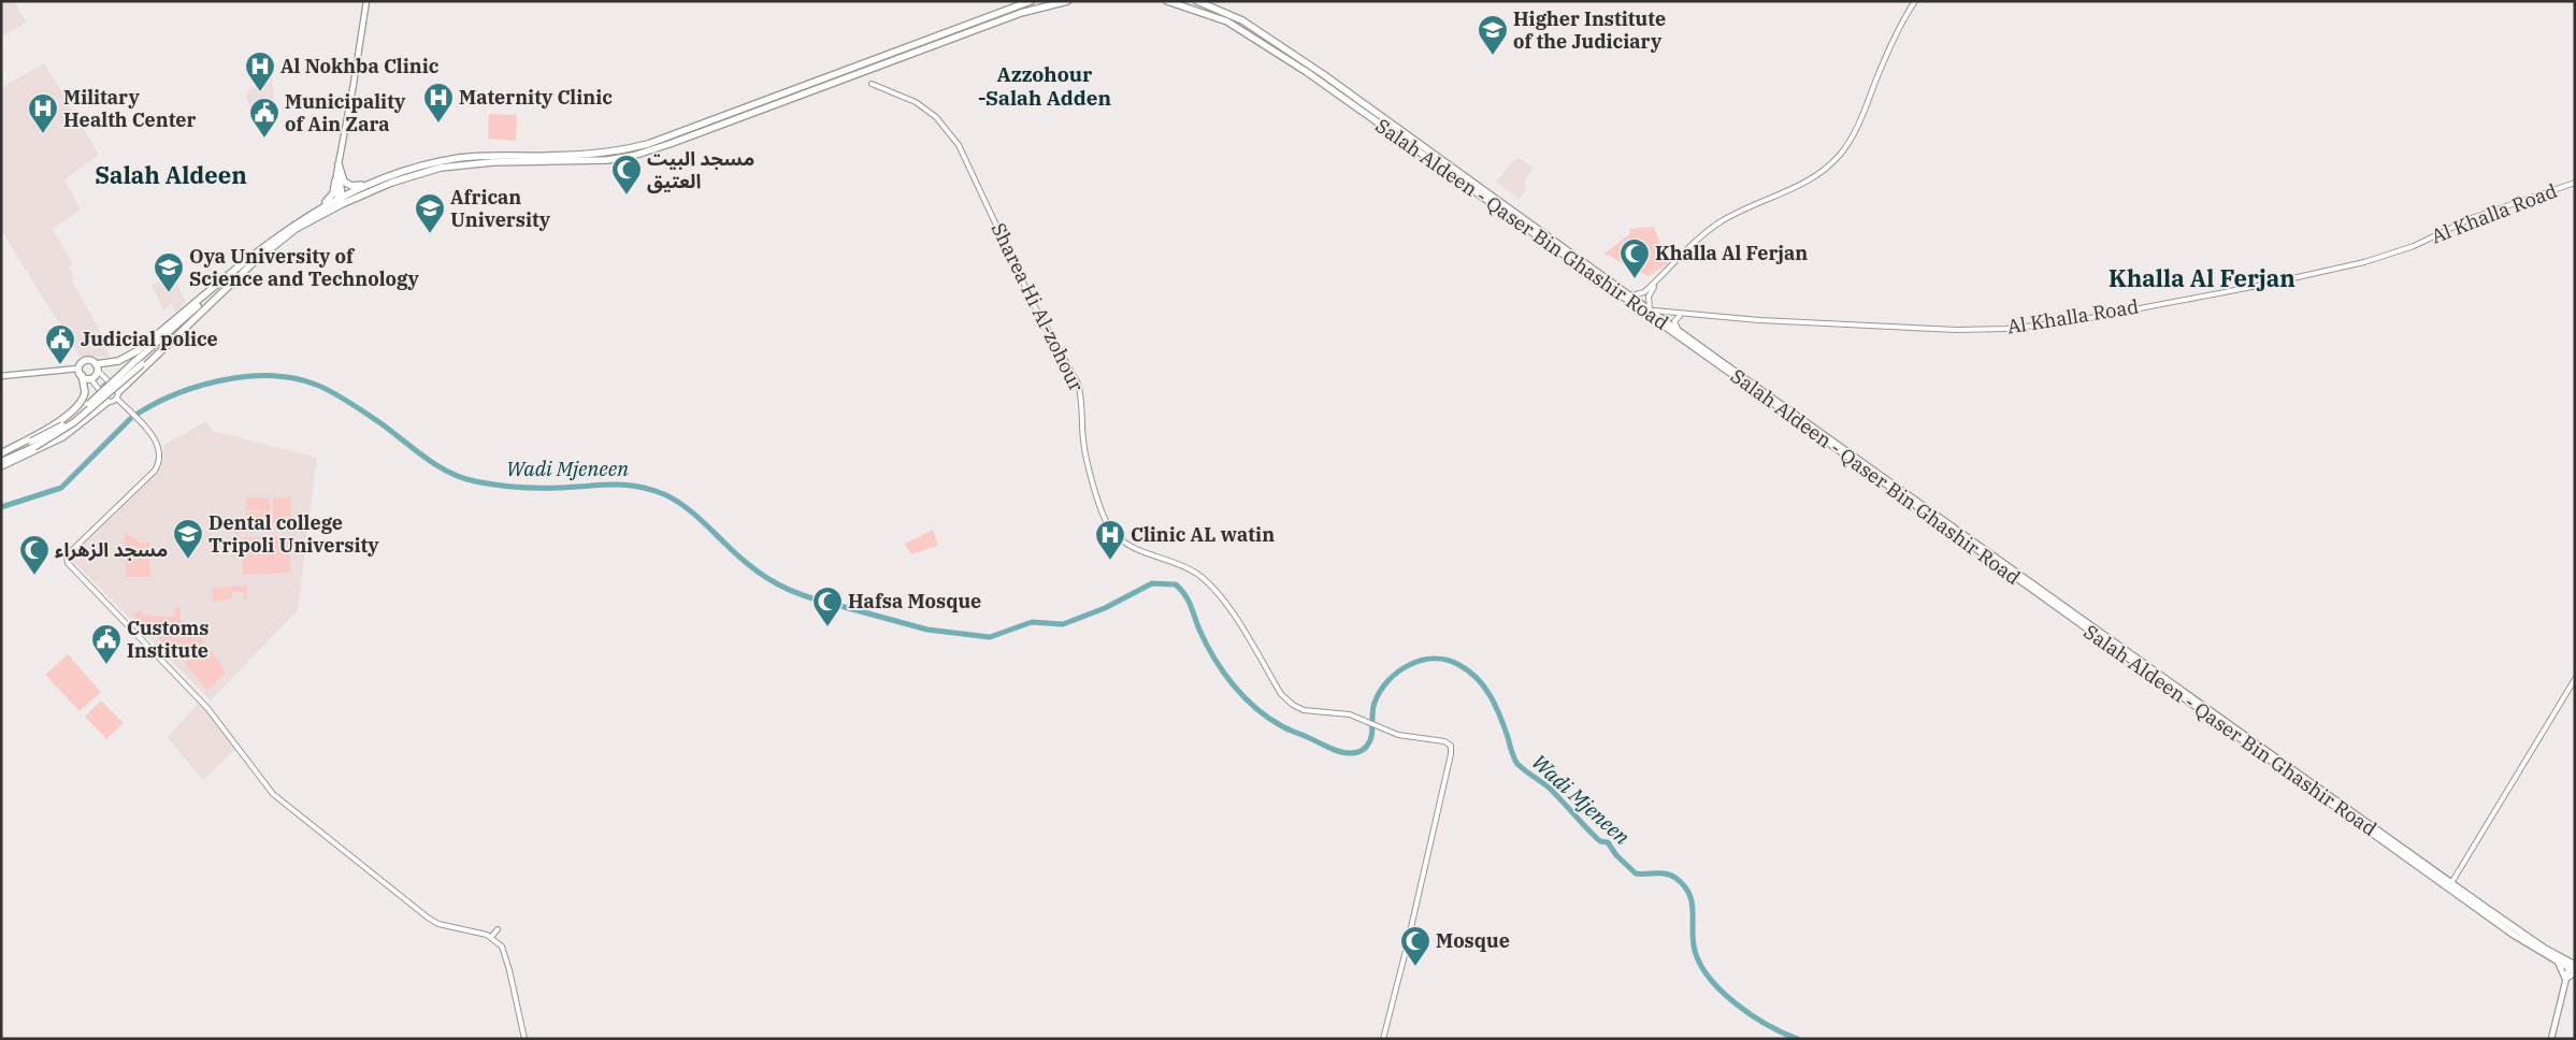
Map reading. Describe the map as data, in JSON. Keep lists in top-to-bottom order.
{
  "streets": {
    "highway": ["Salah Aldeen - Qaser Bin Ghashir Road"],
    "street": ["Al Khalla Road", "Sharea Hi Al-zohour"]
  },
  "districts": ["Azzohour -Salah Adden", "Salah Aldeen", "Khalla Al Ferjan"],
  "water": ["Wadi Mjeneen"],
  "places": {
    "school or university": [
      "Higher Institute of the Judiciary",
      "African University",
      "Oya University of Science and Technology",
      "Dental college Tripoli University"
    ],
    "hospital": [
      "Al Nokhba Clinic",
      "Maternity Clinic",
      "Military Health Center",
      "Clinic AL watin"
    ],
    "public building": ["Municipality of Ain Zara", "Judicial police", "Customs Institute"],
    "mosque": [
      "مسجد البيت العتيق",
      "Khalla Al Ferjan",
      "مسجد الزهراء",
      "Hafsa Mosque",
      "Mosque"
    ]
  }
}
